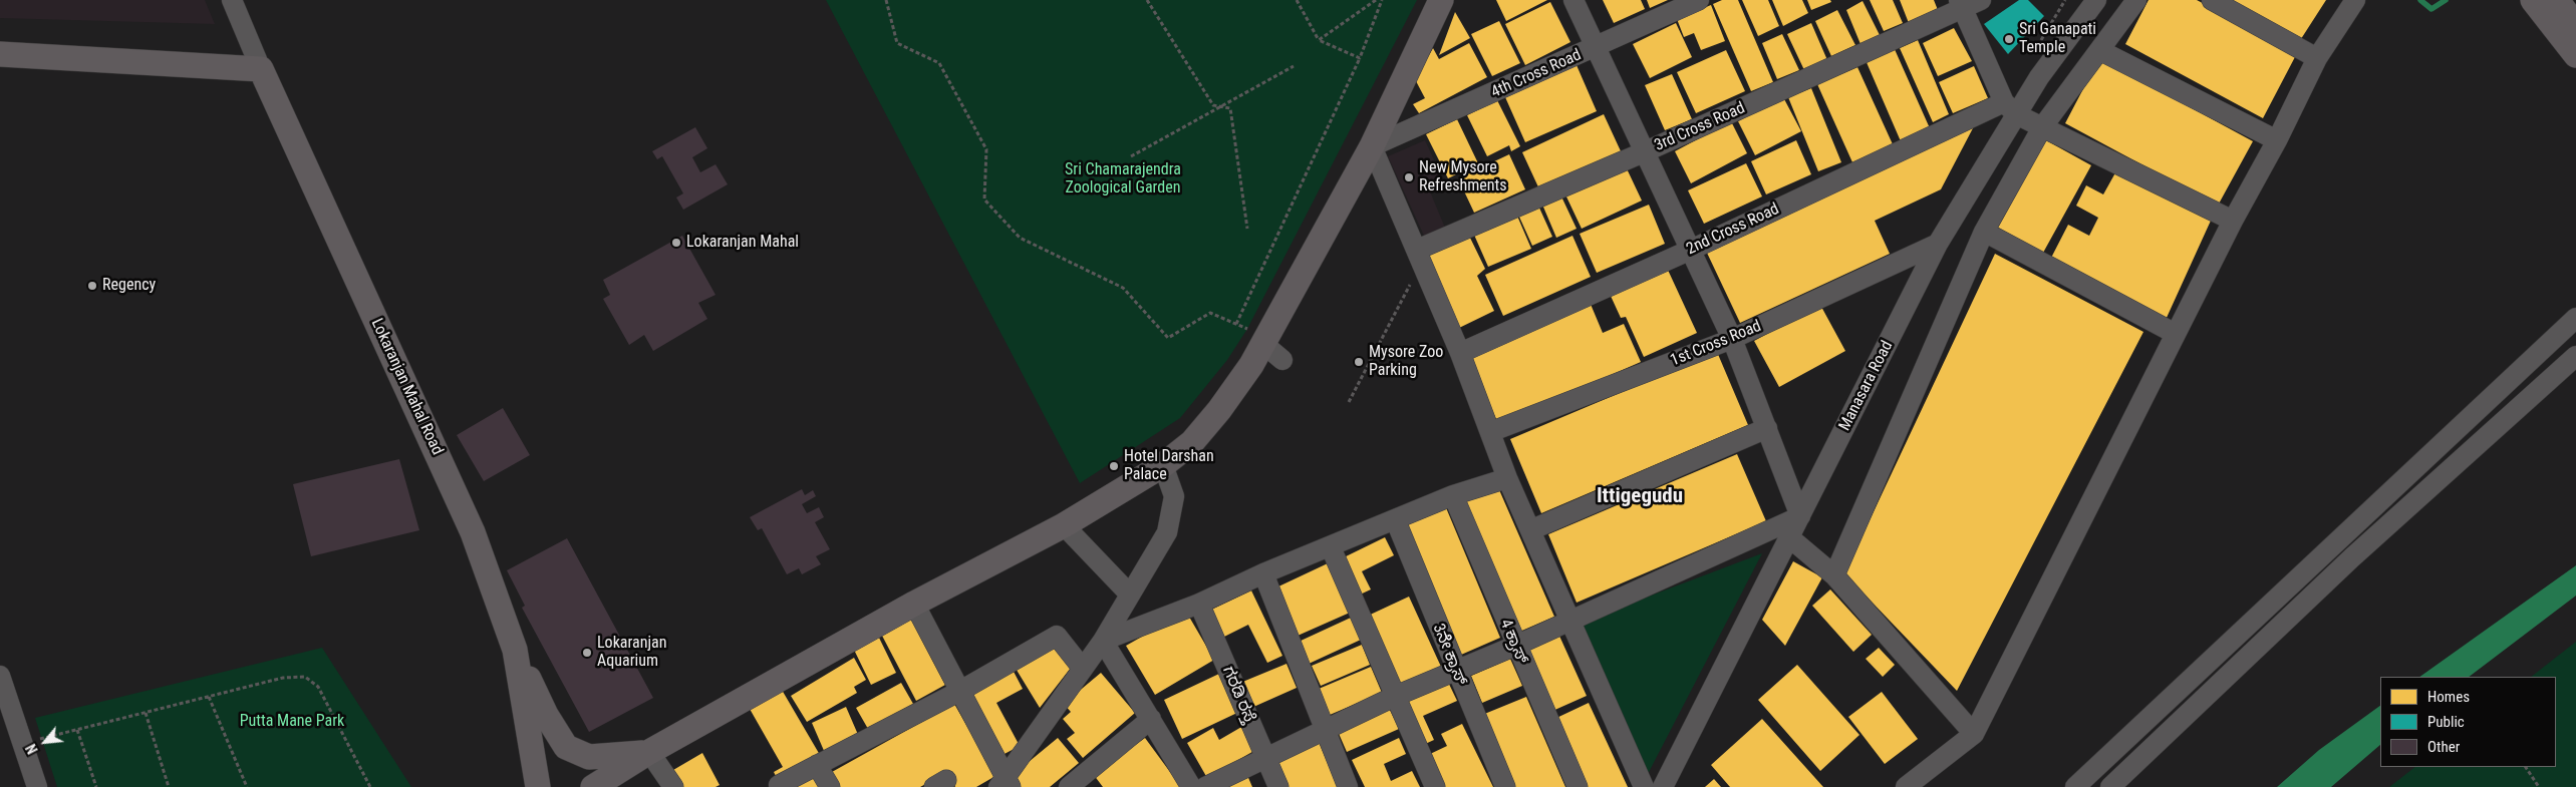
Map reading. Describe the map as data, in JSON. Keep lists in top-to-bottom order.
{
  "streets": {
    "main road": ["Lokaranjan Mahal Road"],
    "street": [
      "4th Cross Road",
      "3rd Cross Road",
      "2nd Cross Road",
      "1st Cross Road",
      "Manasara Road",
      "4 ಕ್ರಾಸ್",
      "3ನೆೇ ಕ್ರಾಸ್",
      "ಗರಡಿ ರಸ್ತೆ"
    ]
  },
  "crossings": [
    ["2nd Cross Road", "Manasara Road"],
    ["1st Cross Road", "Manasara Road"]
  ],
  "districts": ["Ittigegudu"],
  "parks": ["Sri Chamarajendra Zoological Garden", "Putta Mane Park"],
  "places": [
    "Sri Ganapati Temple",
    "New Mysore Refreshments",
    "Lokaranjan Mahal",
    "Regency",
    "Mysore Zoo Parking",
    "Hotel Darshan Palace",
    "Lokaranjan Aquarium"
  ],
  "legend": ["Homes", "Public", "Other"],
  "north": "bottom left"
}
